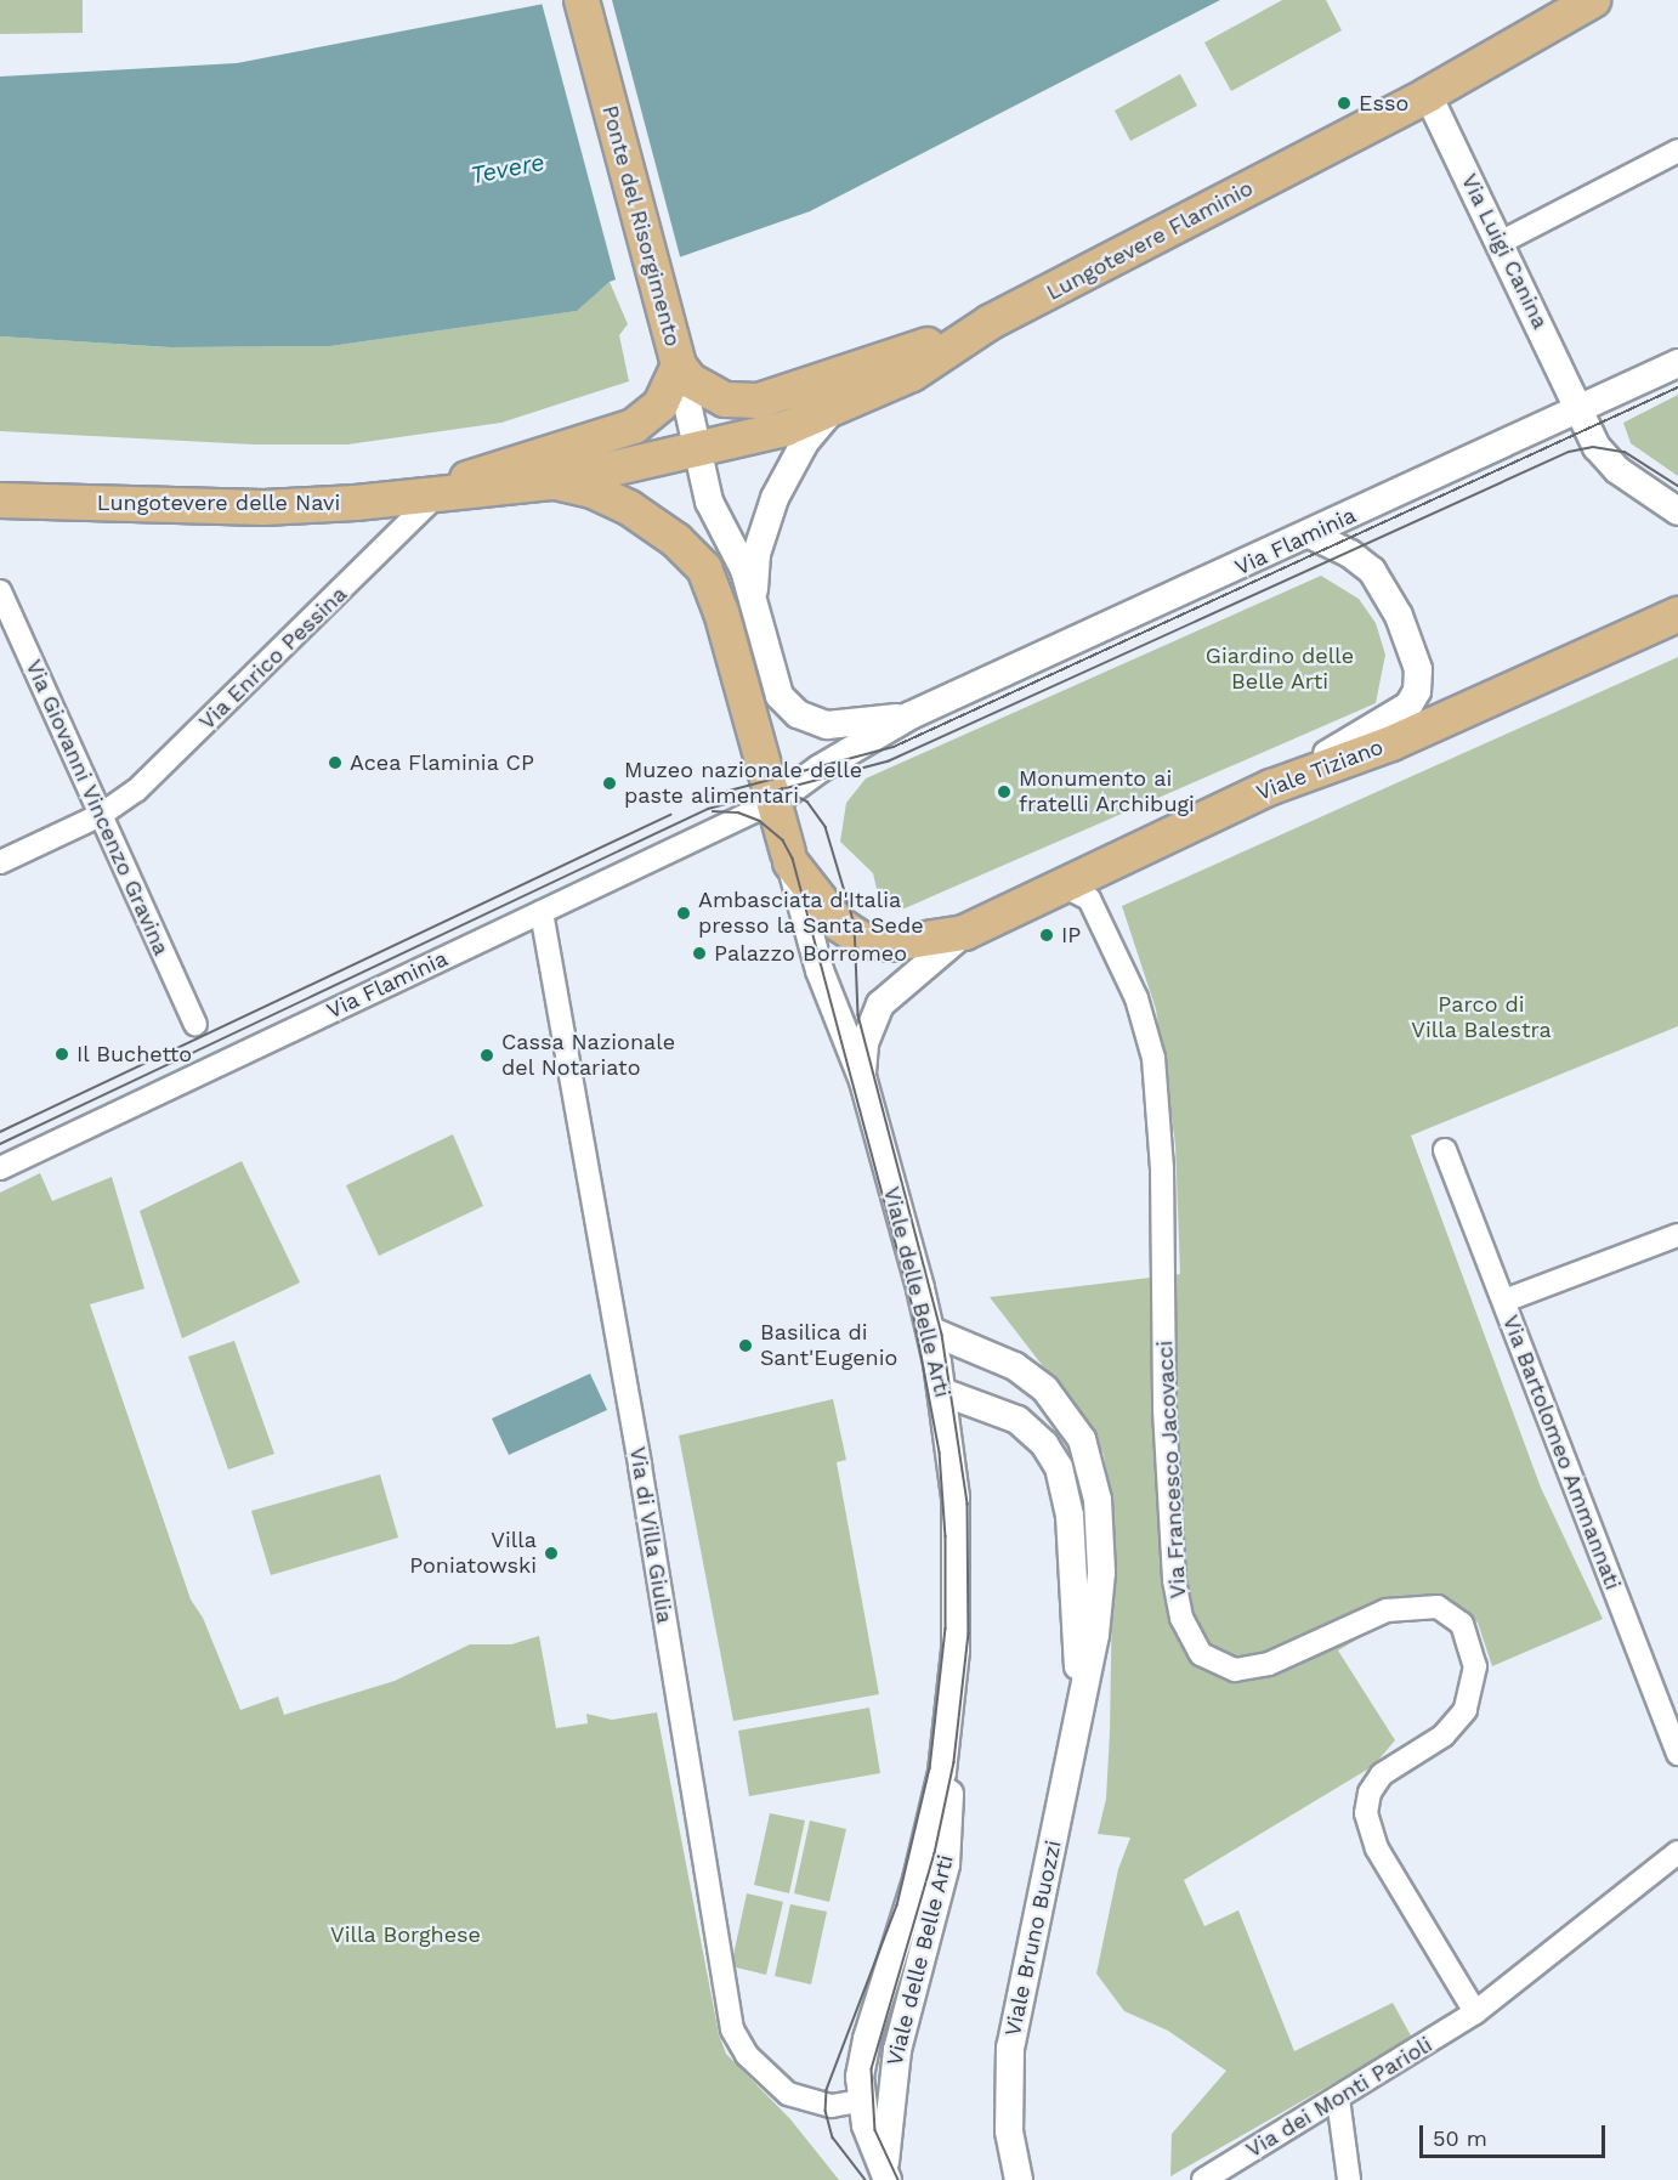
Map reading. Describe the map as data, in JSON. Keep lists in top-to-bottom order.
{
  "streets": {
    "main road": [
      "Ponte del Risorgimento",
      "Lungotevere Flaminio",
      "Lungotevere delle Navi",
      "Viale Tiziano"
    ],
    "street": [
      "Via Luigi Canina",
      "Via Flaminia",
      "Via Enrico Pessina",
      "Via Giovanni Vincenzo Gravina",
      "Viale delle Belle Arti",
      "Via Bartolomeo Ammannati",
      "Via Francesco Jacovacci",
      "Via di Villa Giulia",
      "Viale Bruno Buozzi",
      "Via dei Monti Parioli"
    ]
  },
  "crossings": [
    ["Ponte del Risorgimento", "Lungotevere Flaminio"],
    ["Ponte del Risorgimento", "Lungotevere delle Navi"],
    ["Lungotevere Flaminio", "Via Luigi Canina"],
    ["Lungotevere Flaminio", "Lungotevere delle Navi"],
    ["Via Luigi Canina", "Via Flaminia"],
    ["Lungotevere delle Navi", "Via Enrico Pessina"],
    ["Via Flaminia", "Via di Villa Giulia"],
    ["Via Enrico Pessina", "Via Giovanni Vincenzo Gravina"],
    ["Viale Tiziano", "Viale delle Belle Arti"],
    ["Viale Tiziano", "Via Francesco Jacovacci"],
    ["Viale delle Belle Arti", "Via di Villa Giulia"],
    ["Viale delle Belle Arti", "Viale Bruno Buozzi"],
    ["Via Francesco Jacovacci", "Via dei Monti Parioli"]
  ],
  "water": ["Tevere"],
  "parks": ["Giardino delle Belle Arti", "Parco di Villa Balestra", "Villa Borghese"],
  "places": [
    "Esso",
    "Acea Flaminia CP",
    "Muzeo nazionale delle paste alimentari",
    "Monumento ai fratelli Archibugi",
    "Ambasciata d'Italia presso la Santa Sede",
    "IP",
    "Palazzo Borromeo",
    "Il Buchetto",
    "Cassa Nazionale del Notariato",
    "Basilica di Sant'Eugenio",
    "Villa Poniatowski"
  ],
  "scale_bar": "50 m"
}
